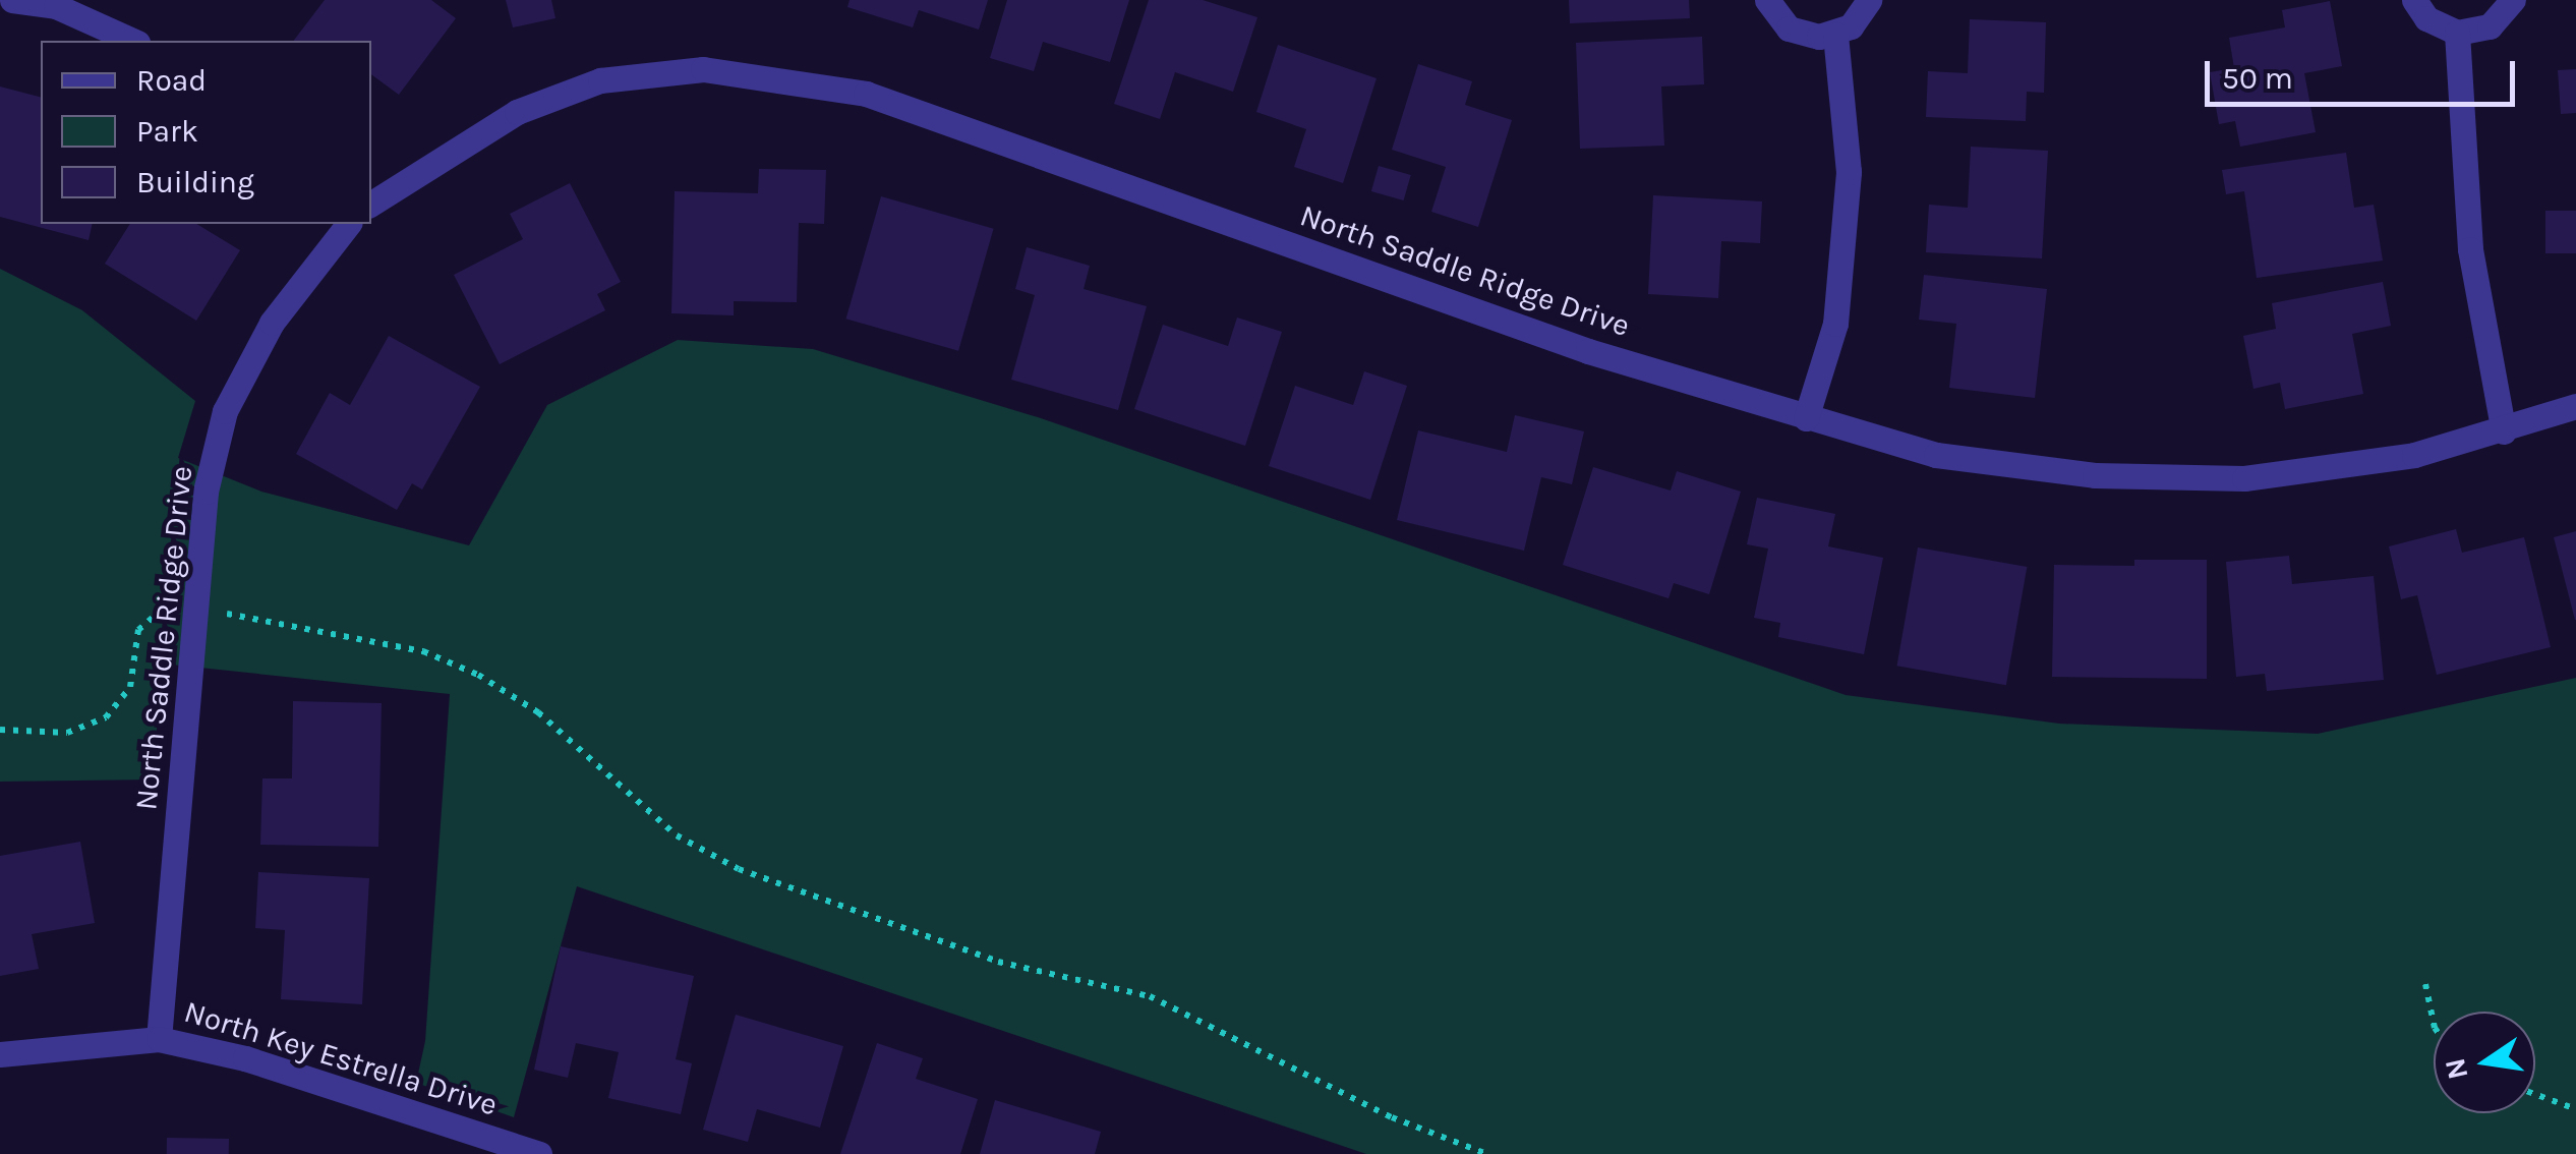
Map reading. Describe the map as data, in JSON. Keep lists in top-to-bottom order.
{
  "streets": {
    "street": ["North Saddle Ridge Drive", "North Key Estrella Drive"]
  },
  "crossings": [
    ["North Saddle Ridge Drive", "North Key Estrella Drive"]
  ],
  "legend": ["Road", "Park", "Building"],
  "scale_bar": "50 m",
  "north": "left"
}
